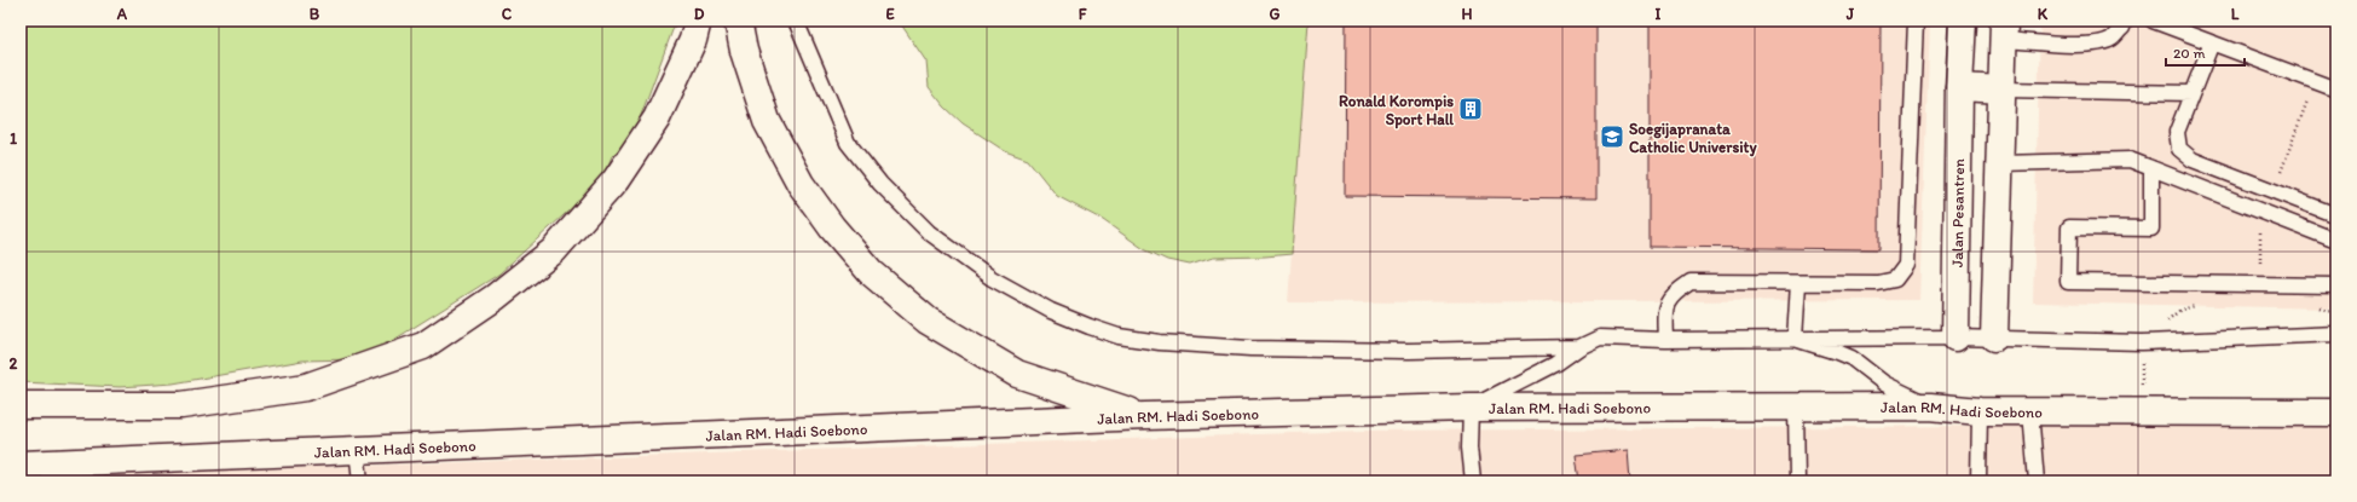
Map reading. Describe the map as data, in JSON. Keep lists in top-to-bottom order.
{
  "streets": {
    "main road": ["Jalan Pesantren", "Jalan RM. Hadi Soebono"]
  },
  "places": {
    "building": ["Ronald Korompis Sport Hall"],
    "school or university": ["Soegijapranata Catholic University"]
  },
  "scale_bar": "20 m",
  "grid": {
    "columns": [
      "A",
      "B",
      "C",
      "D",
      "E",
      "F",
      "G",
      "H",
      "I",
      "J",
      "K",
      "L"
    ],
    "rows": ["1", "2"]
  }
}
